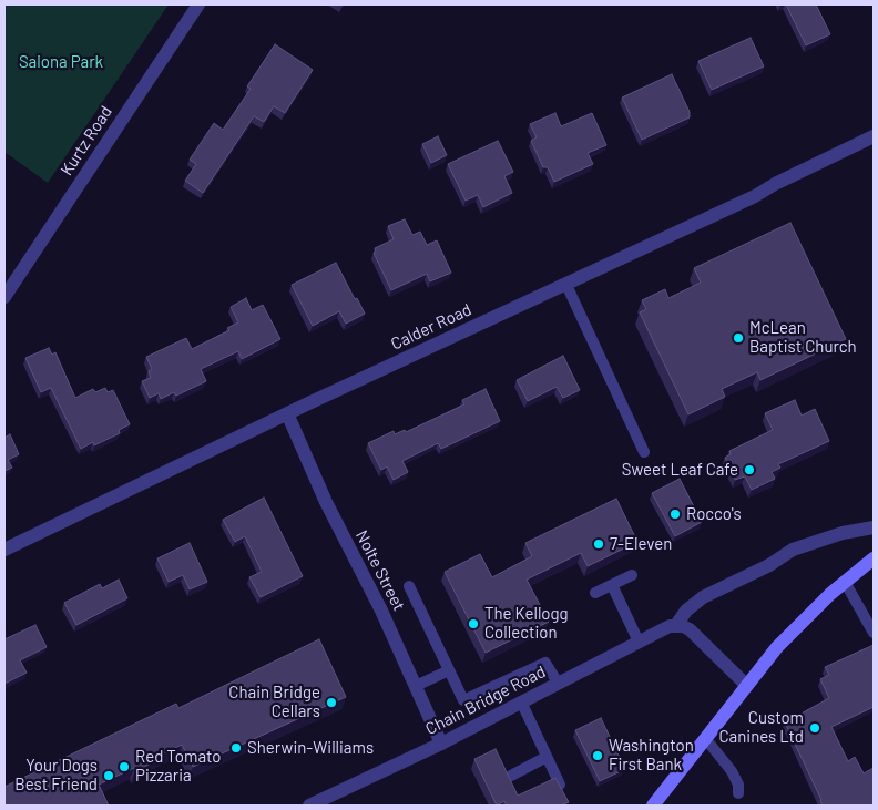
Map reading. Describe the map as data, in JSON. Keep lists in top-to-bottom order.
{
  "streets": {
    "street": [
      "Kurtz Road",
      "Calder Road",
      "Nolte Street",
      "Chain Bridge Road"
    ]
  },
  "crossings": [
    ["Calder Road", "Nolte Street"],
    ["Nolte Street", "Chain Bridge Road"]
  ],
  "parks": ["Salona Park"],
  "places": [
    "McLean Baptist Church",
    "Sweet Leaf Cafe",
    "Rocco's",
    "7-Eleven",
    "The Kellogg Collection",
    "Chain Bridge Cellars",
    "Custom Canines Ltd",
    "Sherwin-Williams",
    "Washington First Bank",
    "Red Tomato Pizzaria",
    "Your Dogs Best Friend"
  ]
}
